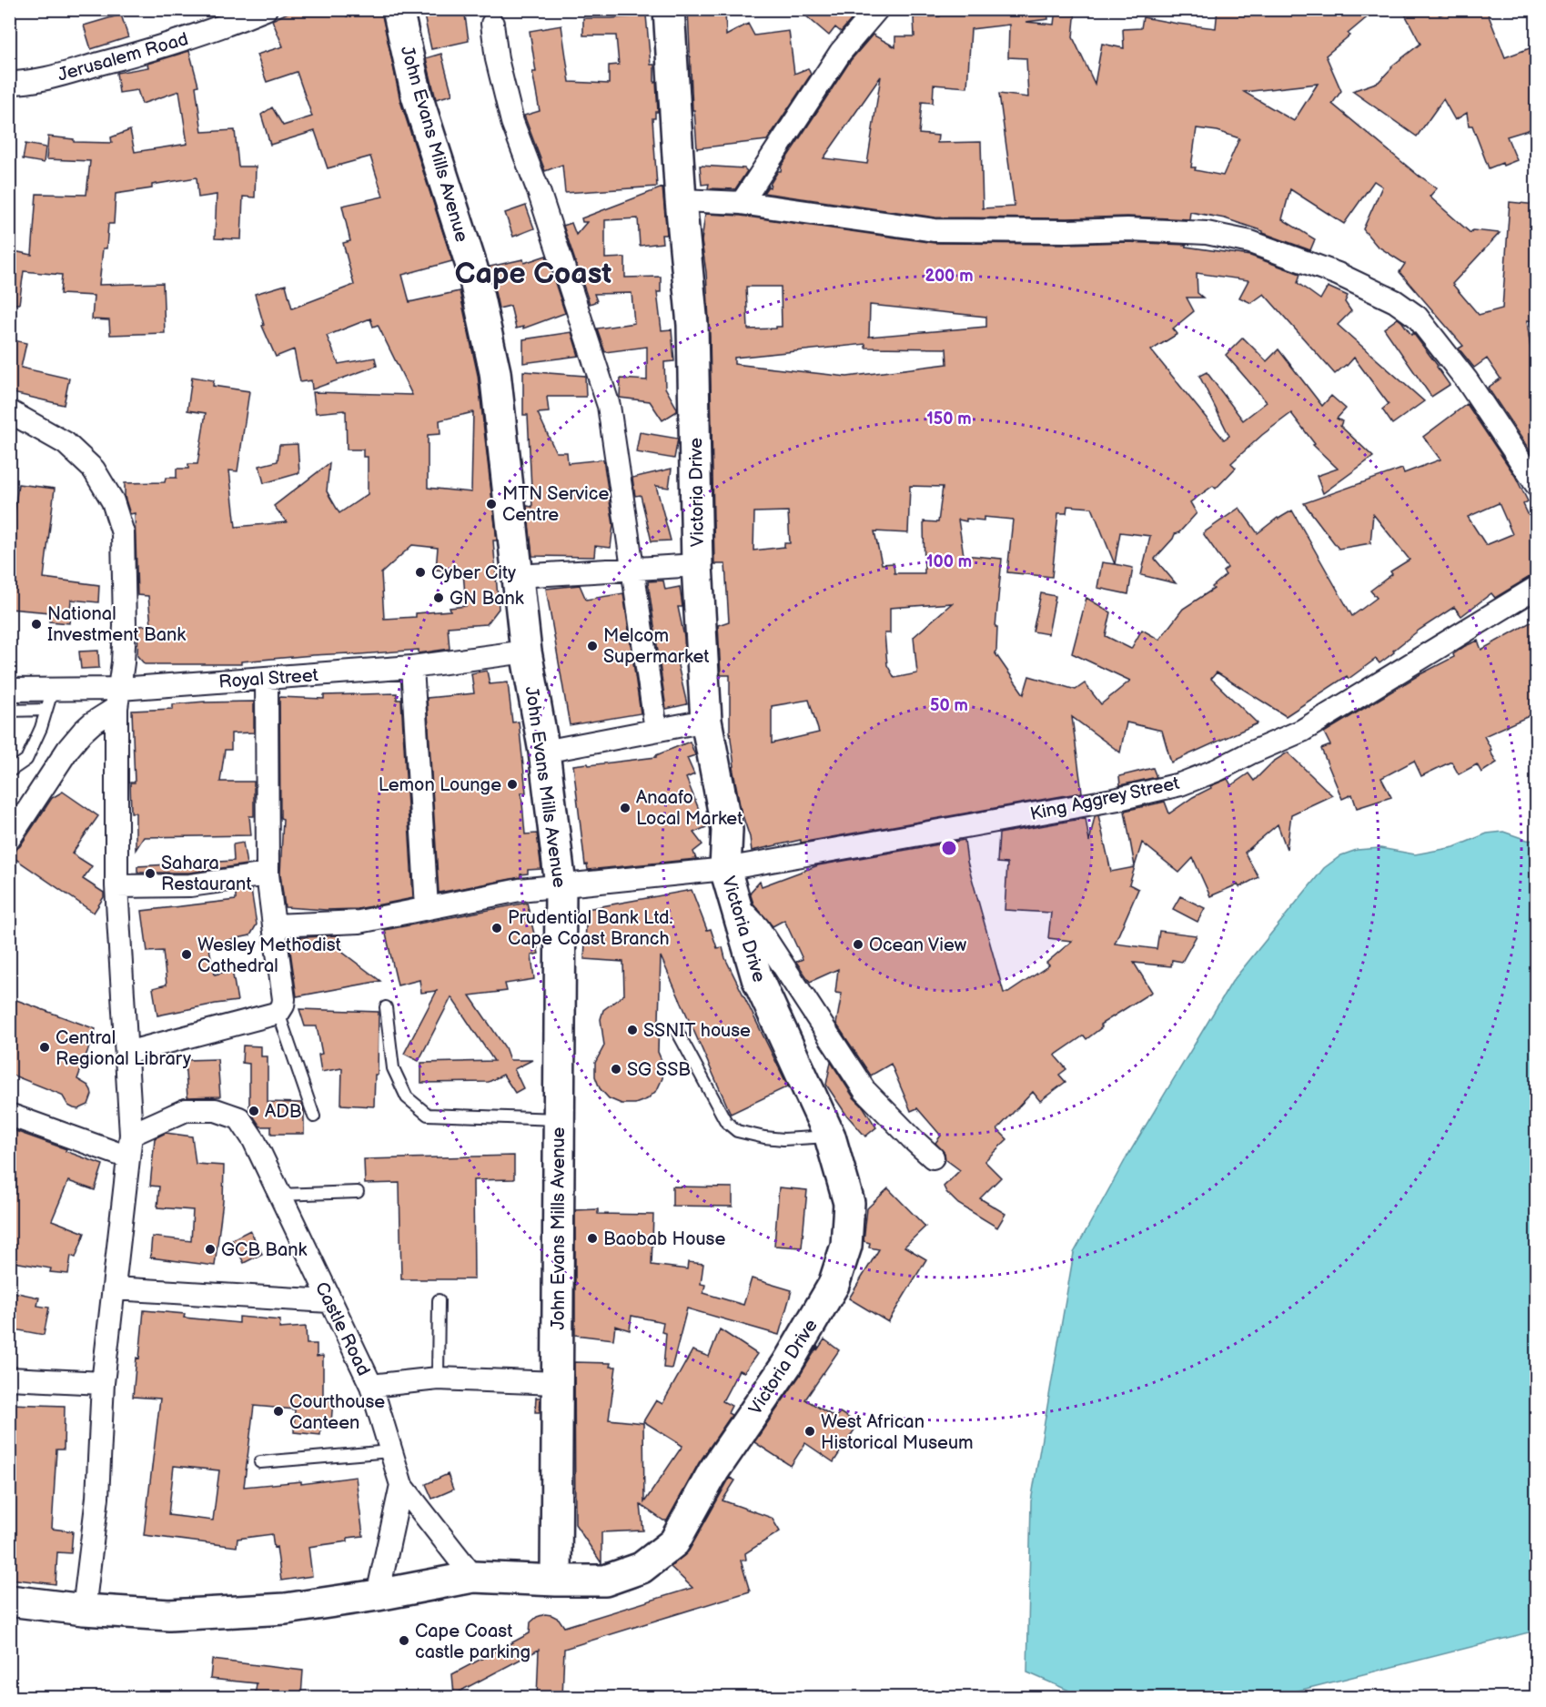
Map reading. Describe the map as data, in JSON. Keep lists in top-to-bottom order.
{
  "streets": {
    "street": [
      "Jerusalem Road",
      "John Evans Mills Avenue",
      "Victoria Drive",
      "Royal Street",
      "King Aggrey Street",
      "Castle Road"
    ]
  },
  "crossings": [
    ["John Evans Mills Avenue", "Victoria Drive"],
    ["John Evans Mills Avenue", "Royal Street"],
    ["John Evans Mills Avenue", "King Aggrey Street"],
    ["Victoria Drive", "King Aggrey Street"],
    ["Victoria Drive", "Castle Road"]
  ],
  "districts": ["Cape Coast"],
  "places": [
    "MTN Service Centre",
    "Cyber City",
    "GN Bank",
    "National Investment Bank",
    "Melcom Supermarket",
    "Lemon Lounge",
    "Anaafo Local Market",
    "Sahara Restaurant",
    "Prudential Bank Ltd. Cape Coast Branch",
    "Ocean View",
    "Wesley Methodist Cathedral",
    "SSNIT house",
    "Central Regional Library",
    "SG SSB",
    "ADB",
    "Baobab House",
    "GCB Bank",
    "Courthouse Canteen",
    "West African Historical Museum",
    "Cape Coast castle parking"
  ],
  "rings": [
    "200 m",
    "150 m",
    "100 m",
    "50 m"
  ]
}
